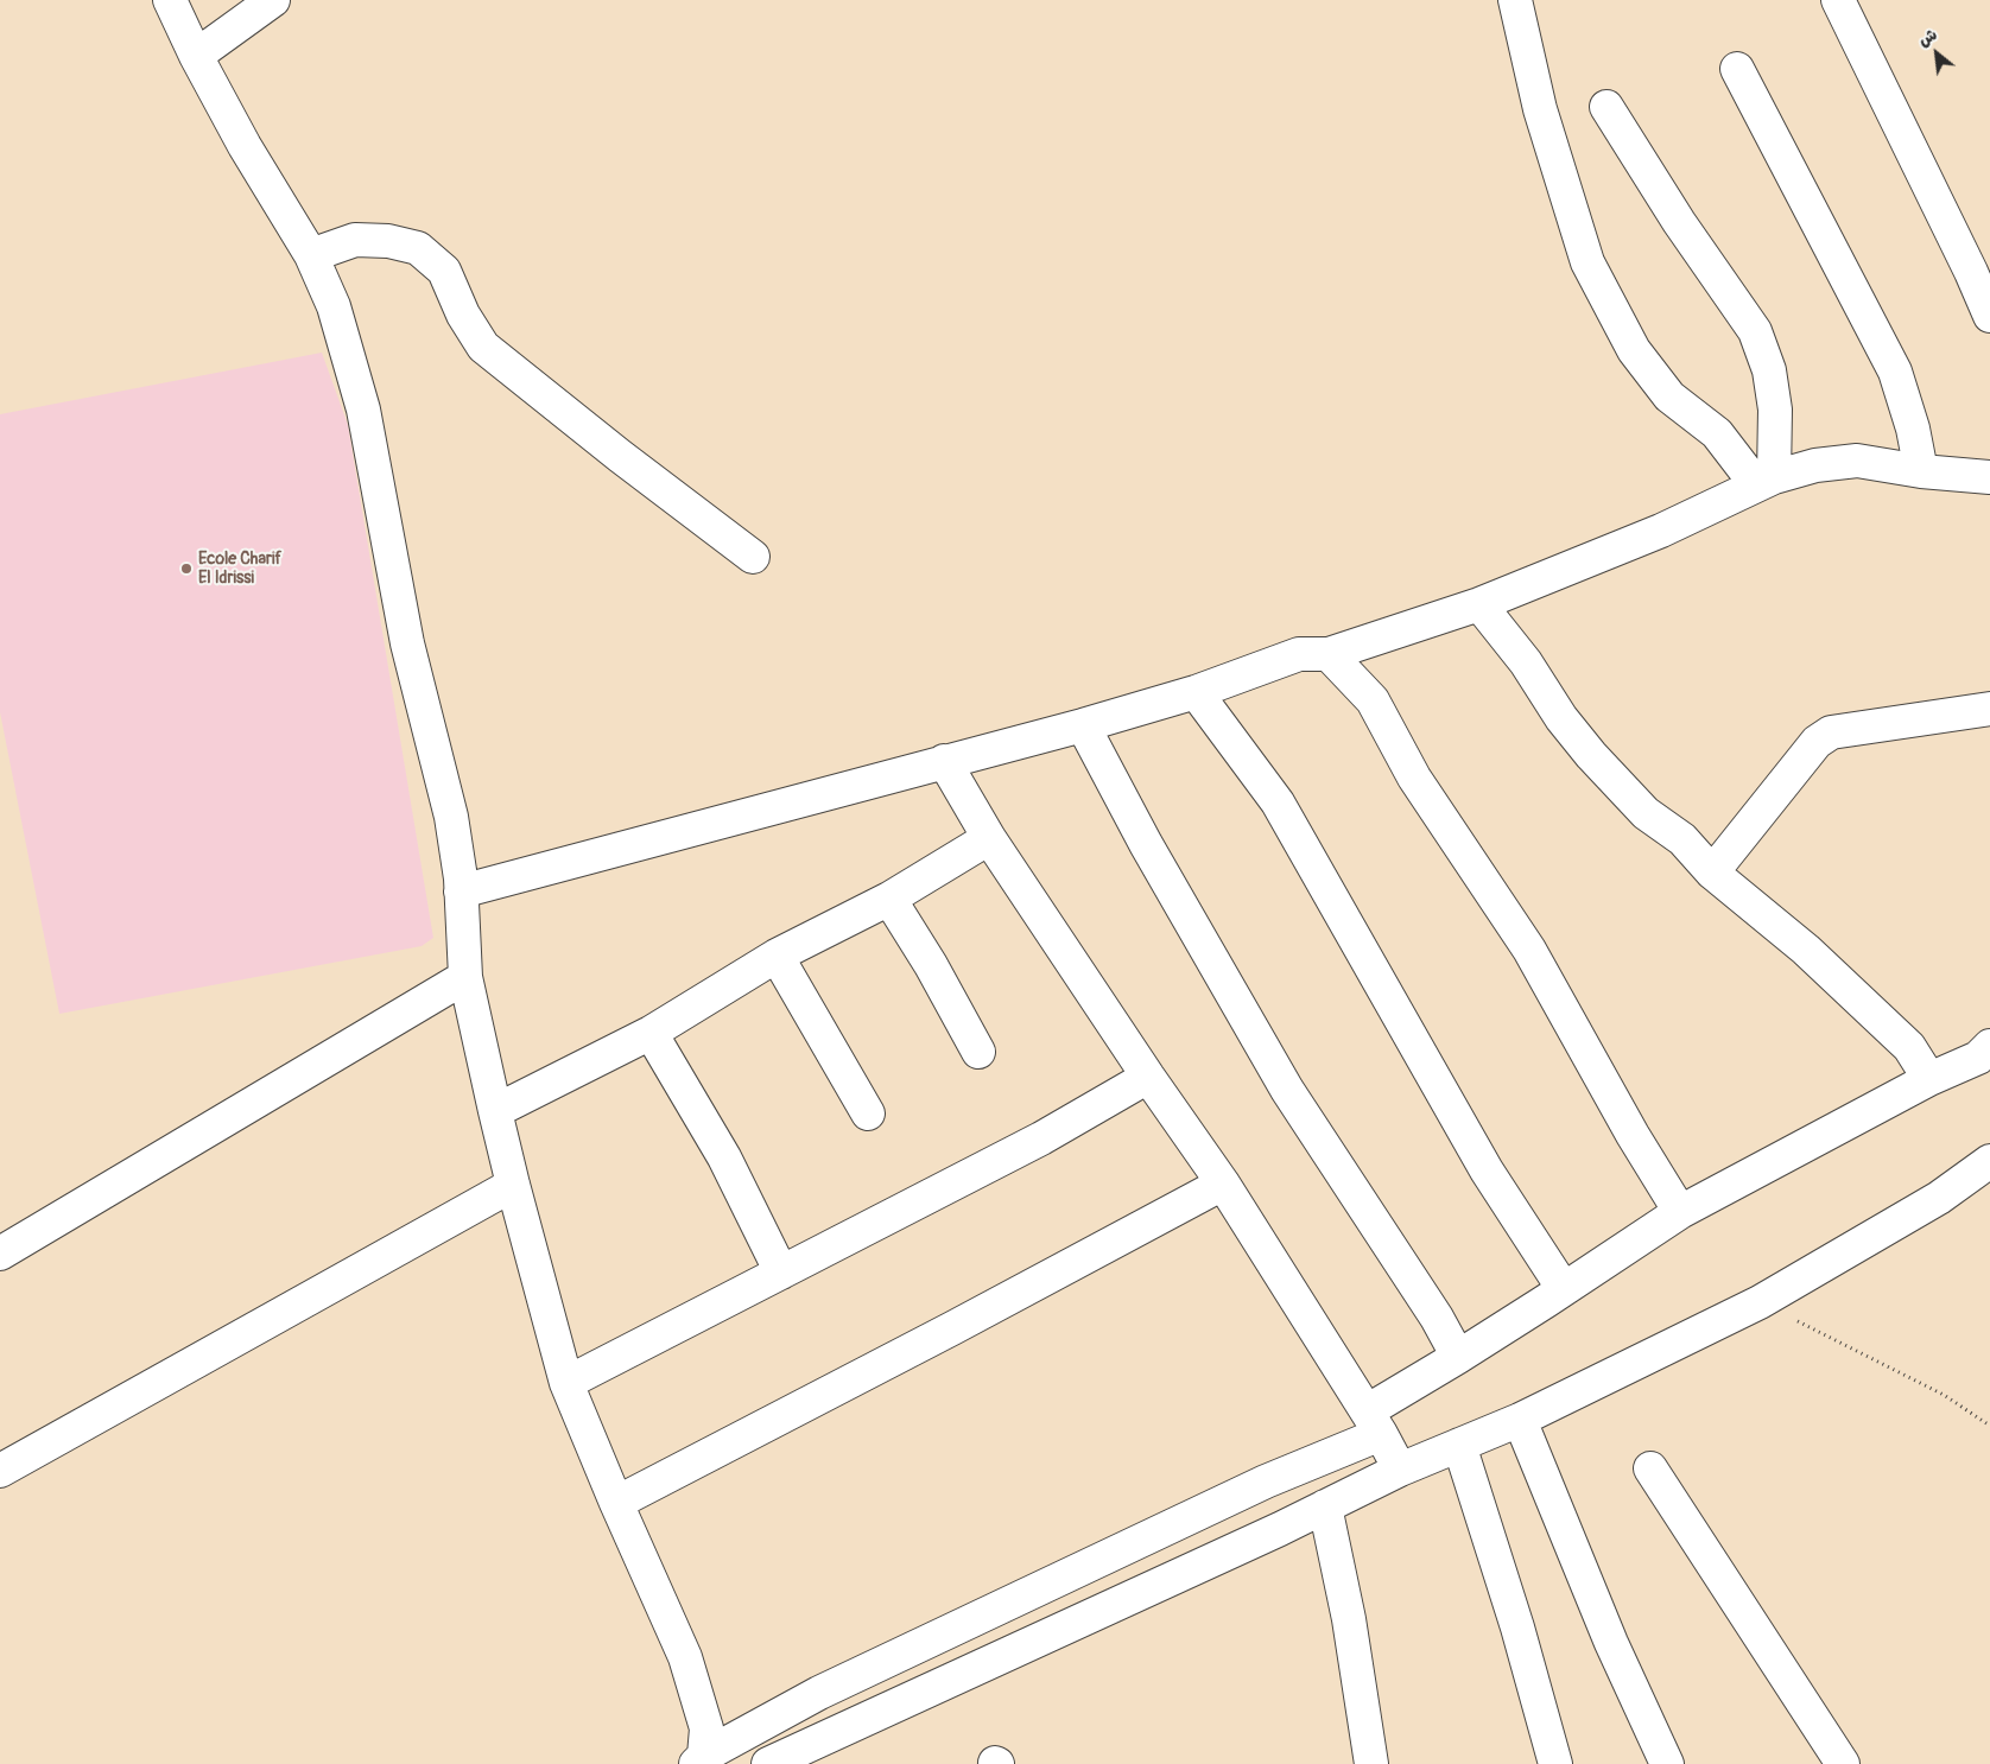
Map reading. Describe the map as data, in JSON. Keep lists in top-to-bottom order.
{
  "places": ["Ecole Charif El Idrissi"],
  "north": "top left"
}
